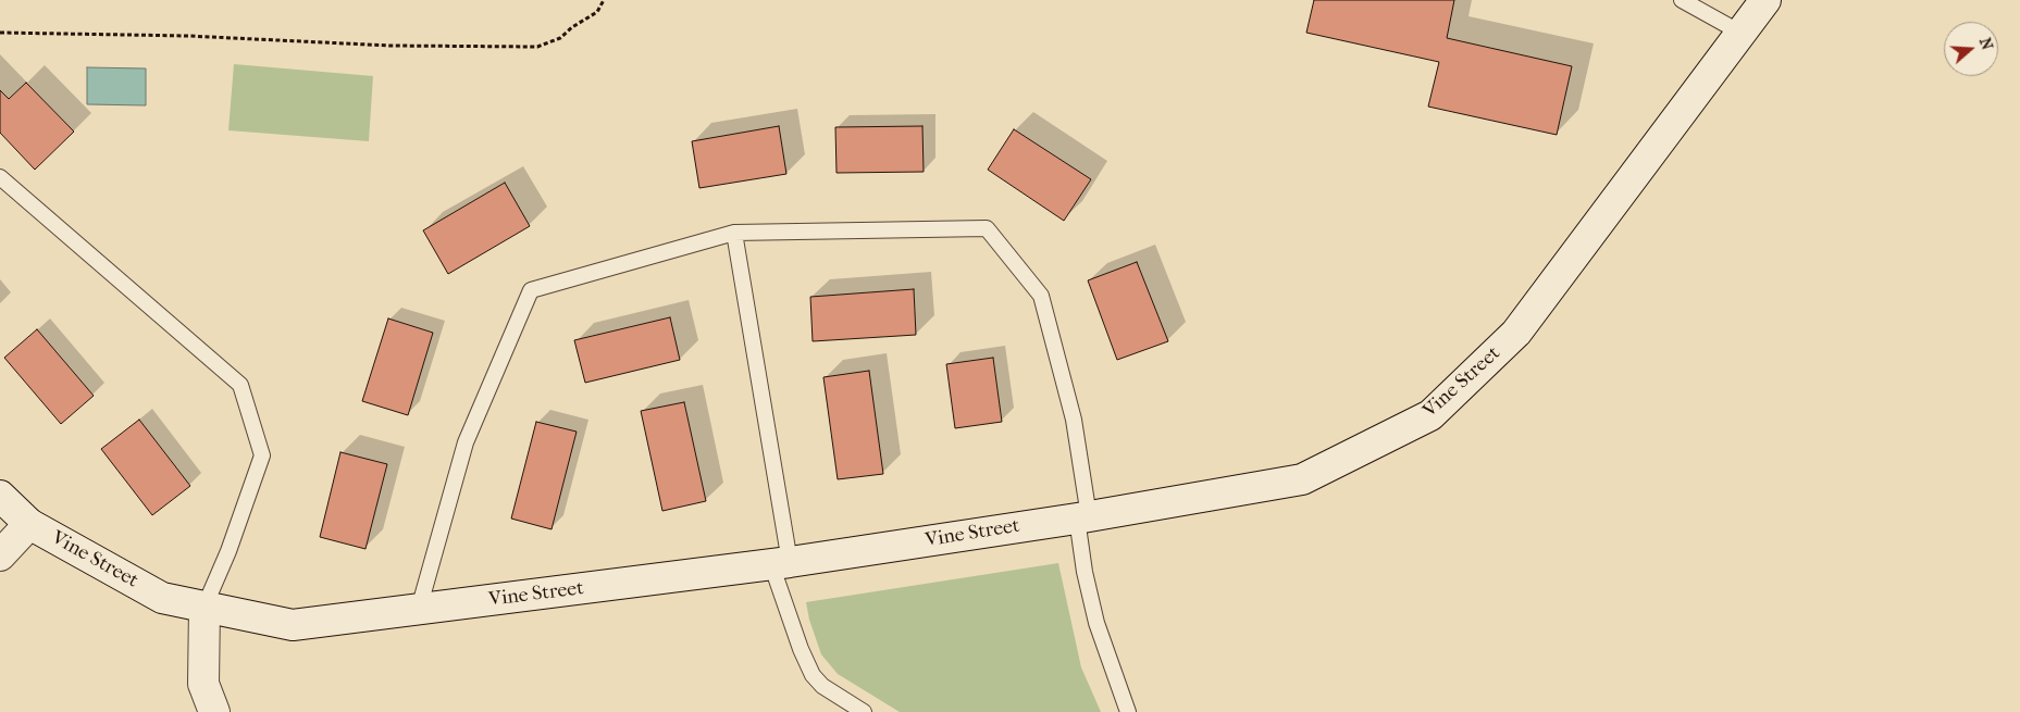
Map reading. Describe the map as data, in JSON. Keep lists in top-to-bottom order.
{
  "streets": {
    "main road": ["Vine Street"]
  },
  "north": "right"
}
